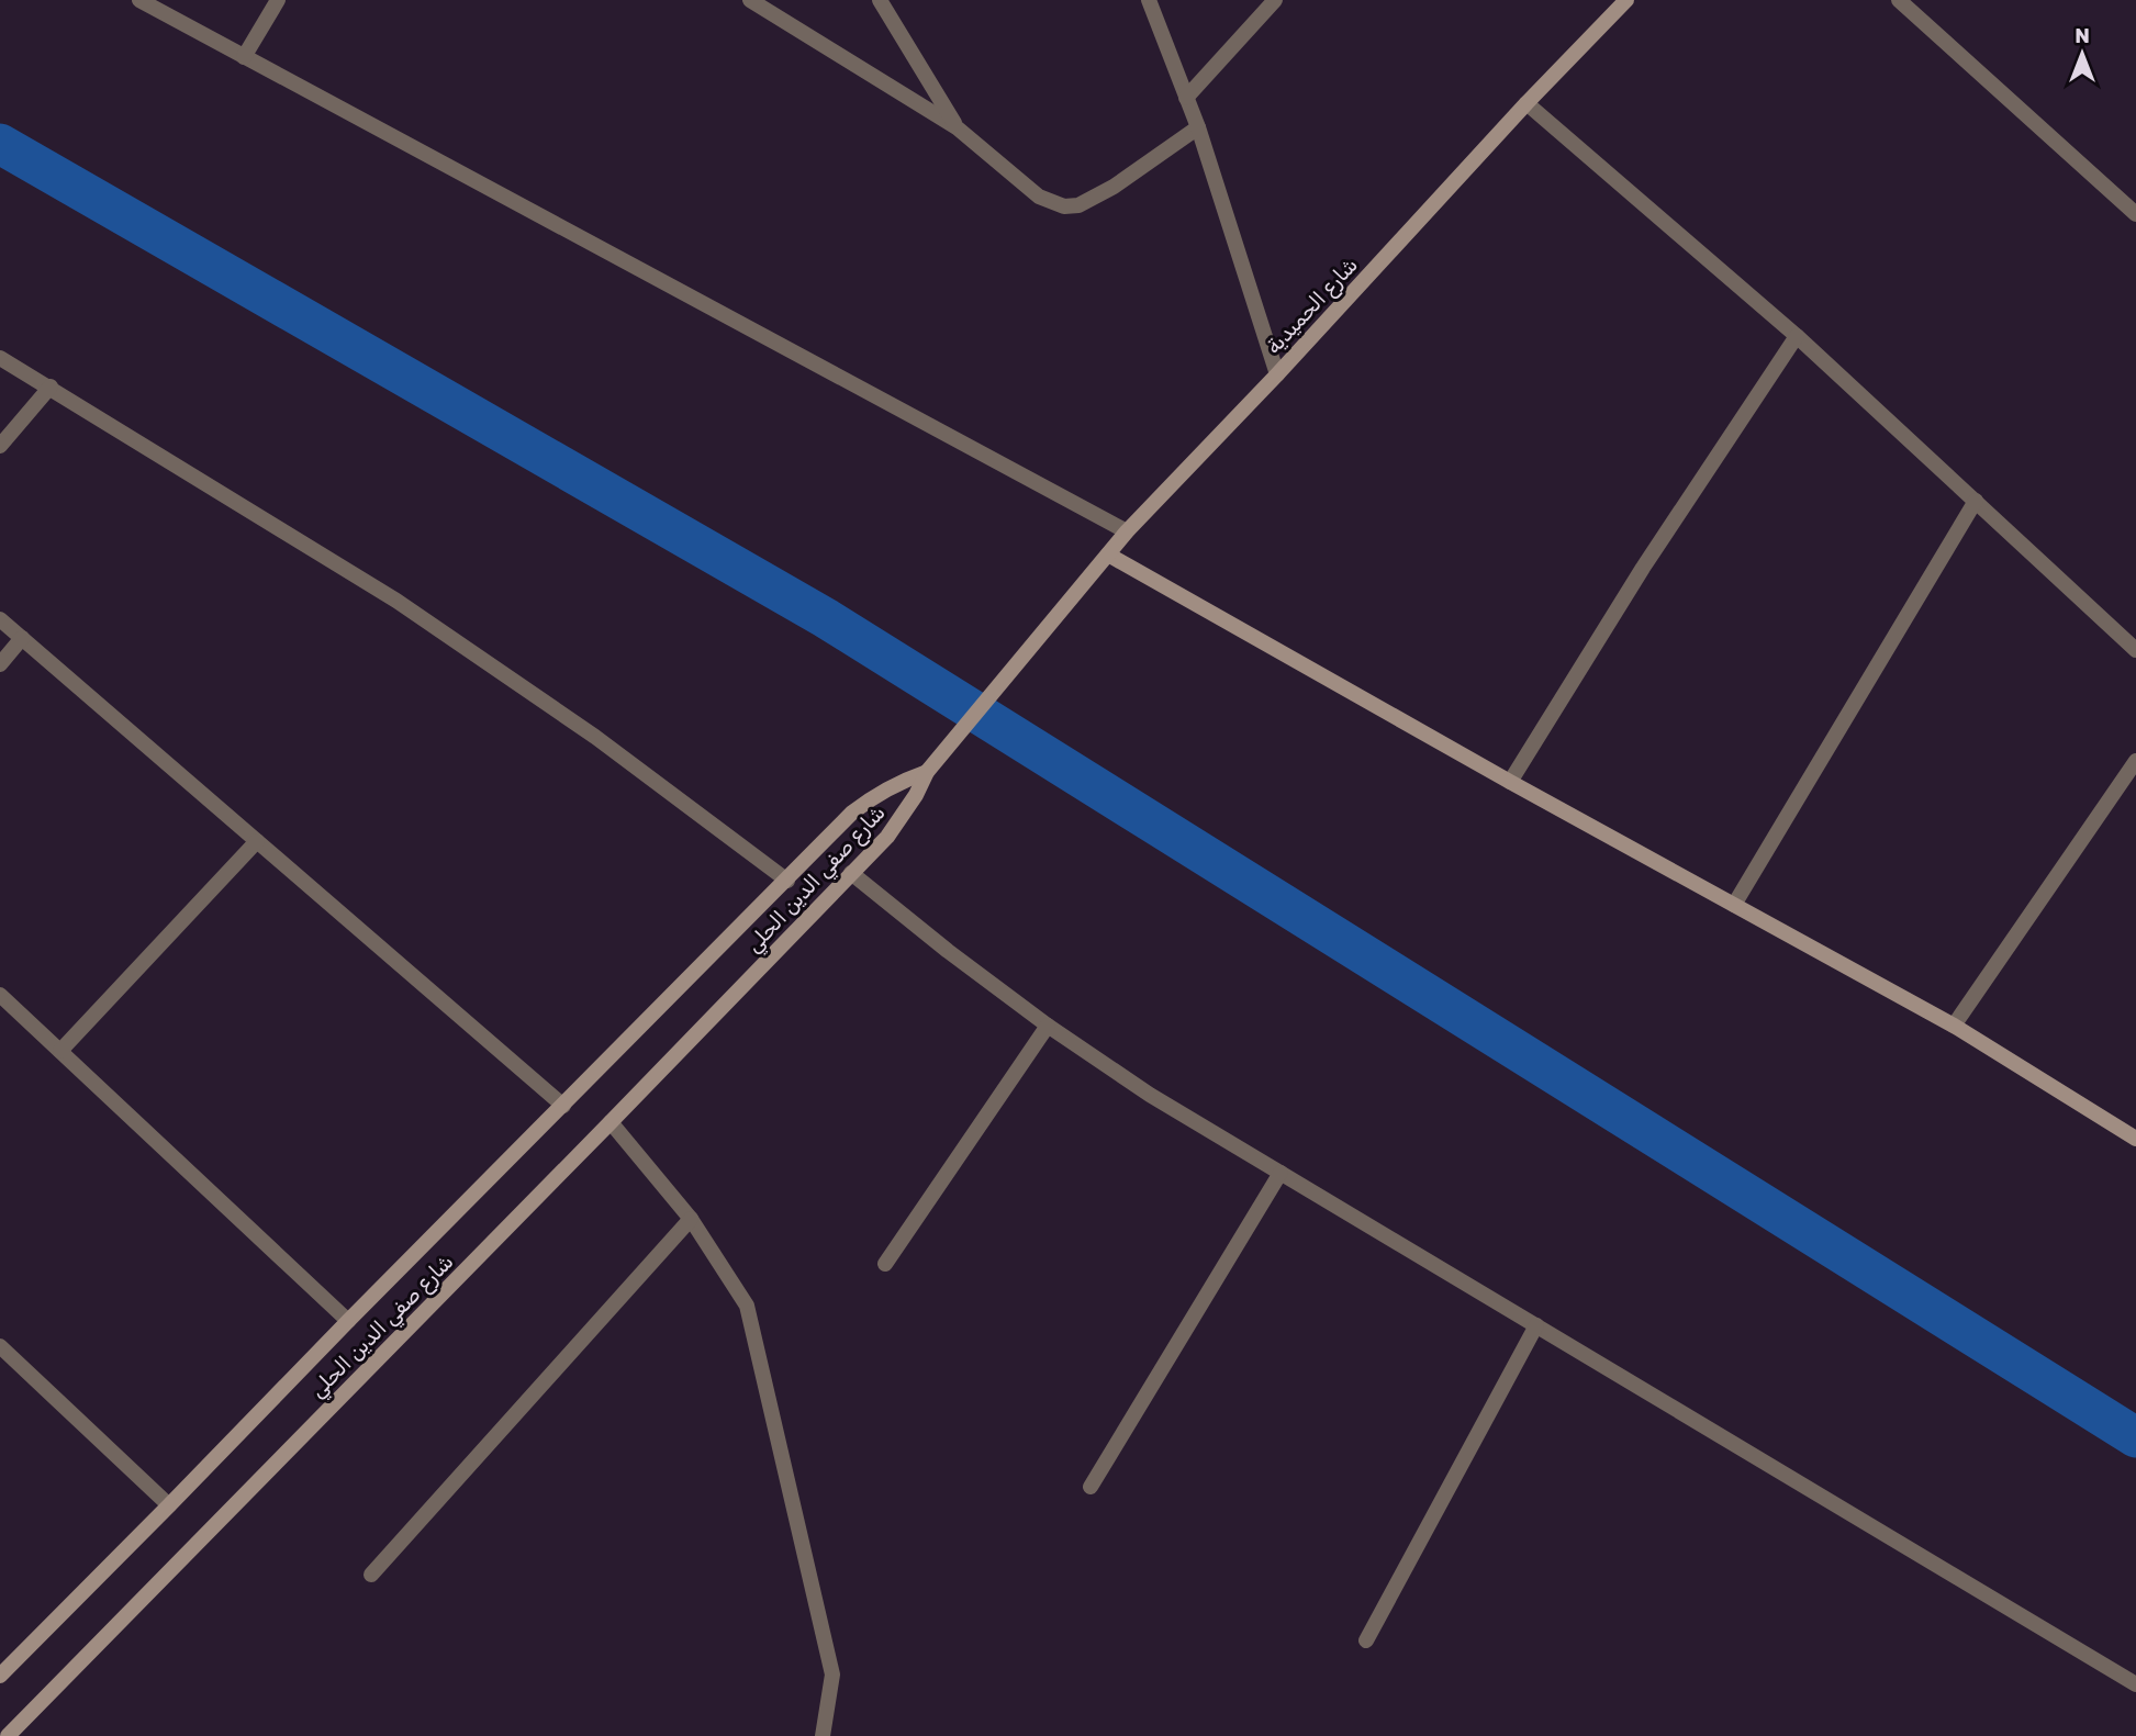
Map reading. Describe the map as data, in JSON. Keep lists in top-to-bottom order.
{
  "streets": {
    "street": ["شارع الحميدية", "شارع صفي الدين الحلي"]
  },
  "crossings": [
    ["شارع الحميدية", "شارع صفي الدين الحلي"]
  ],
  "north": "top"
}
